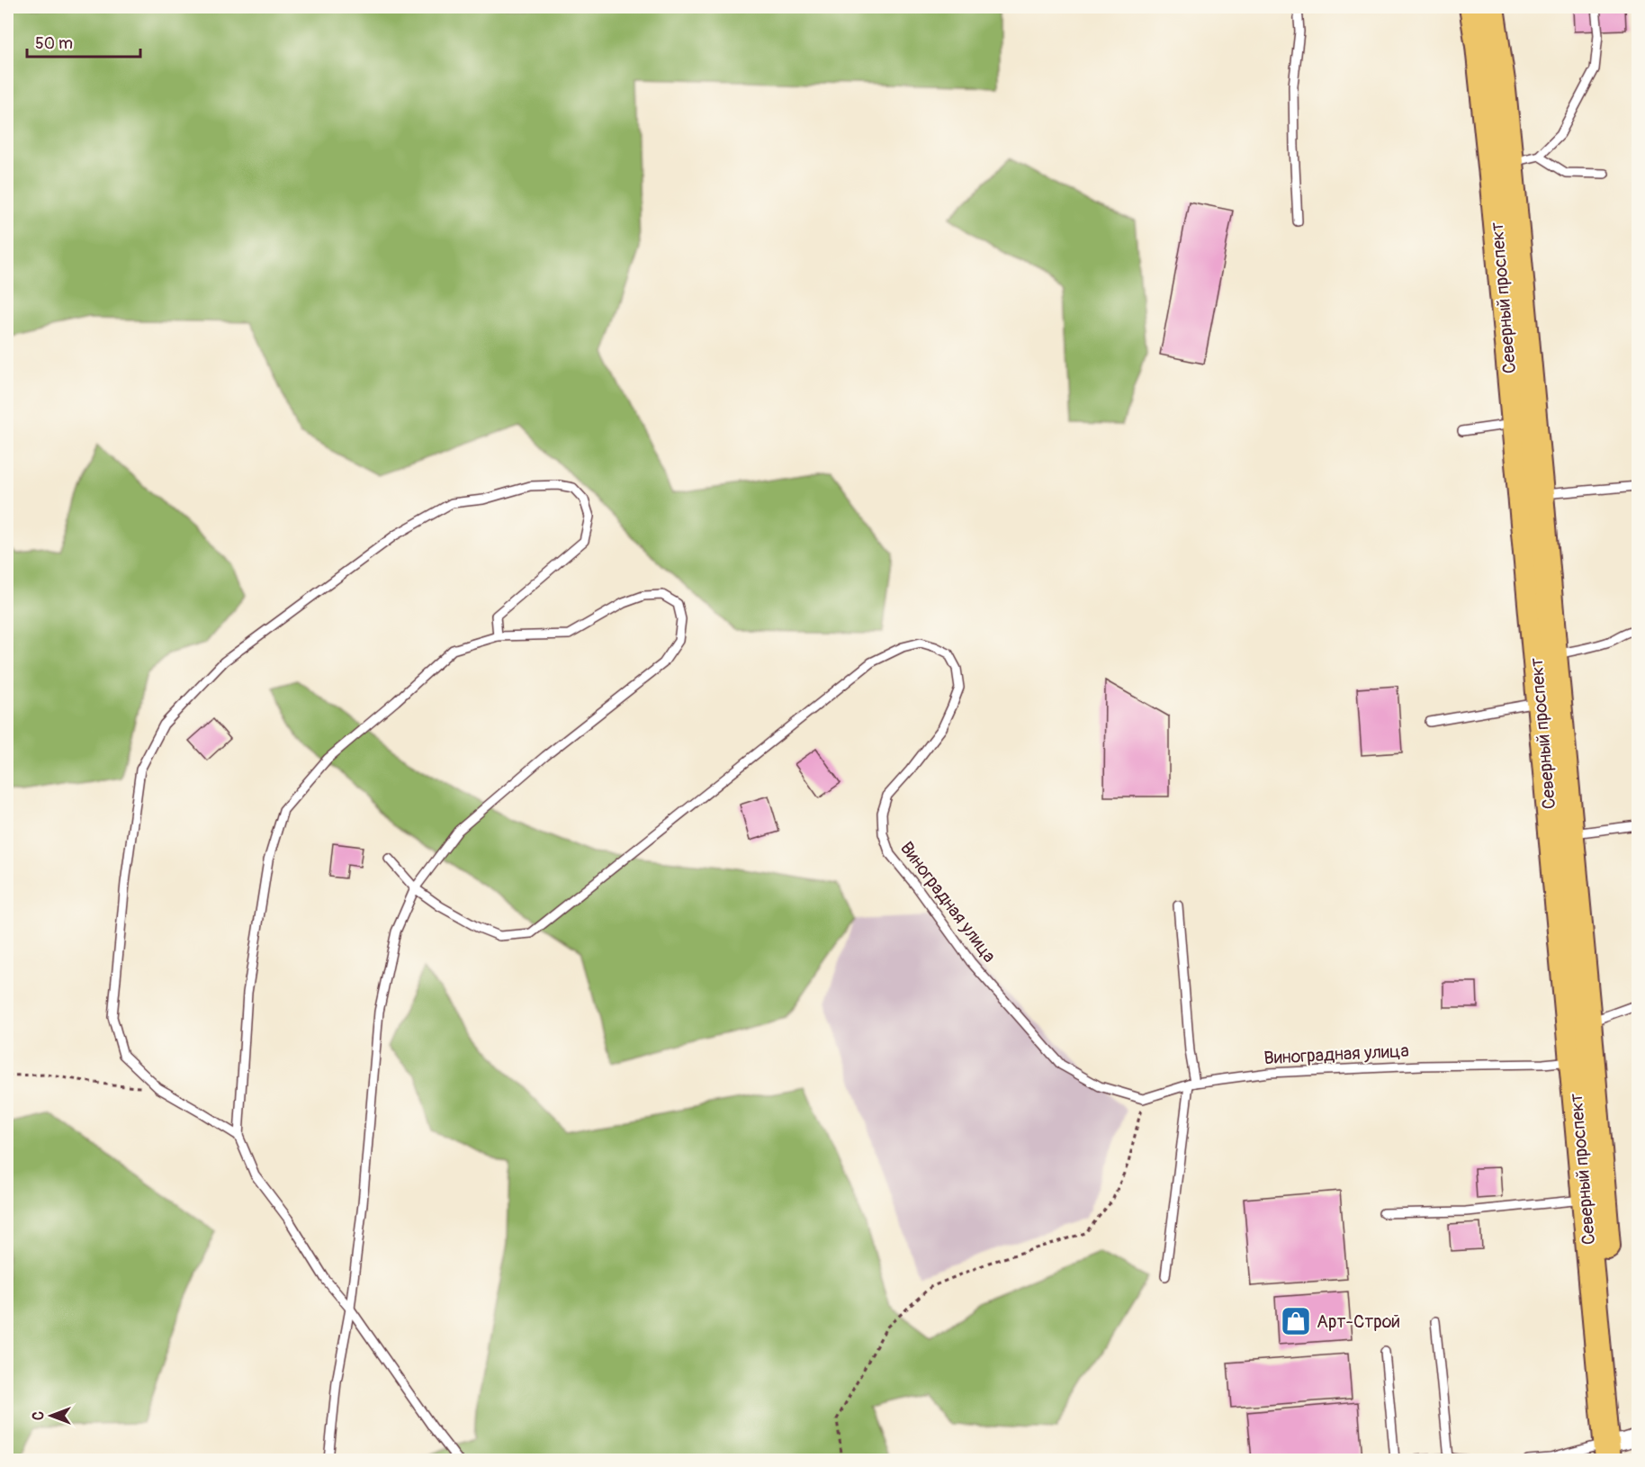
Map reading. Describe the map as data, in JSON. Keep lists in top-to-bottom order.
{
  "streets": {
    "main road": ["Северный проспект"],
    "lane": ["Виноградная улица"]
  },
  "crossings": [
    ["Северный проспект", "Виноградная улица"]
  ],
  "places": {
    "shop": ["Арт-Строй"]
  },
  "scale_bar": "50 m",
  "north": "left"
}
